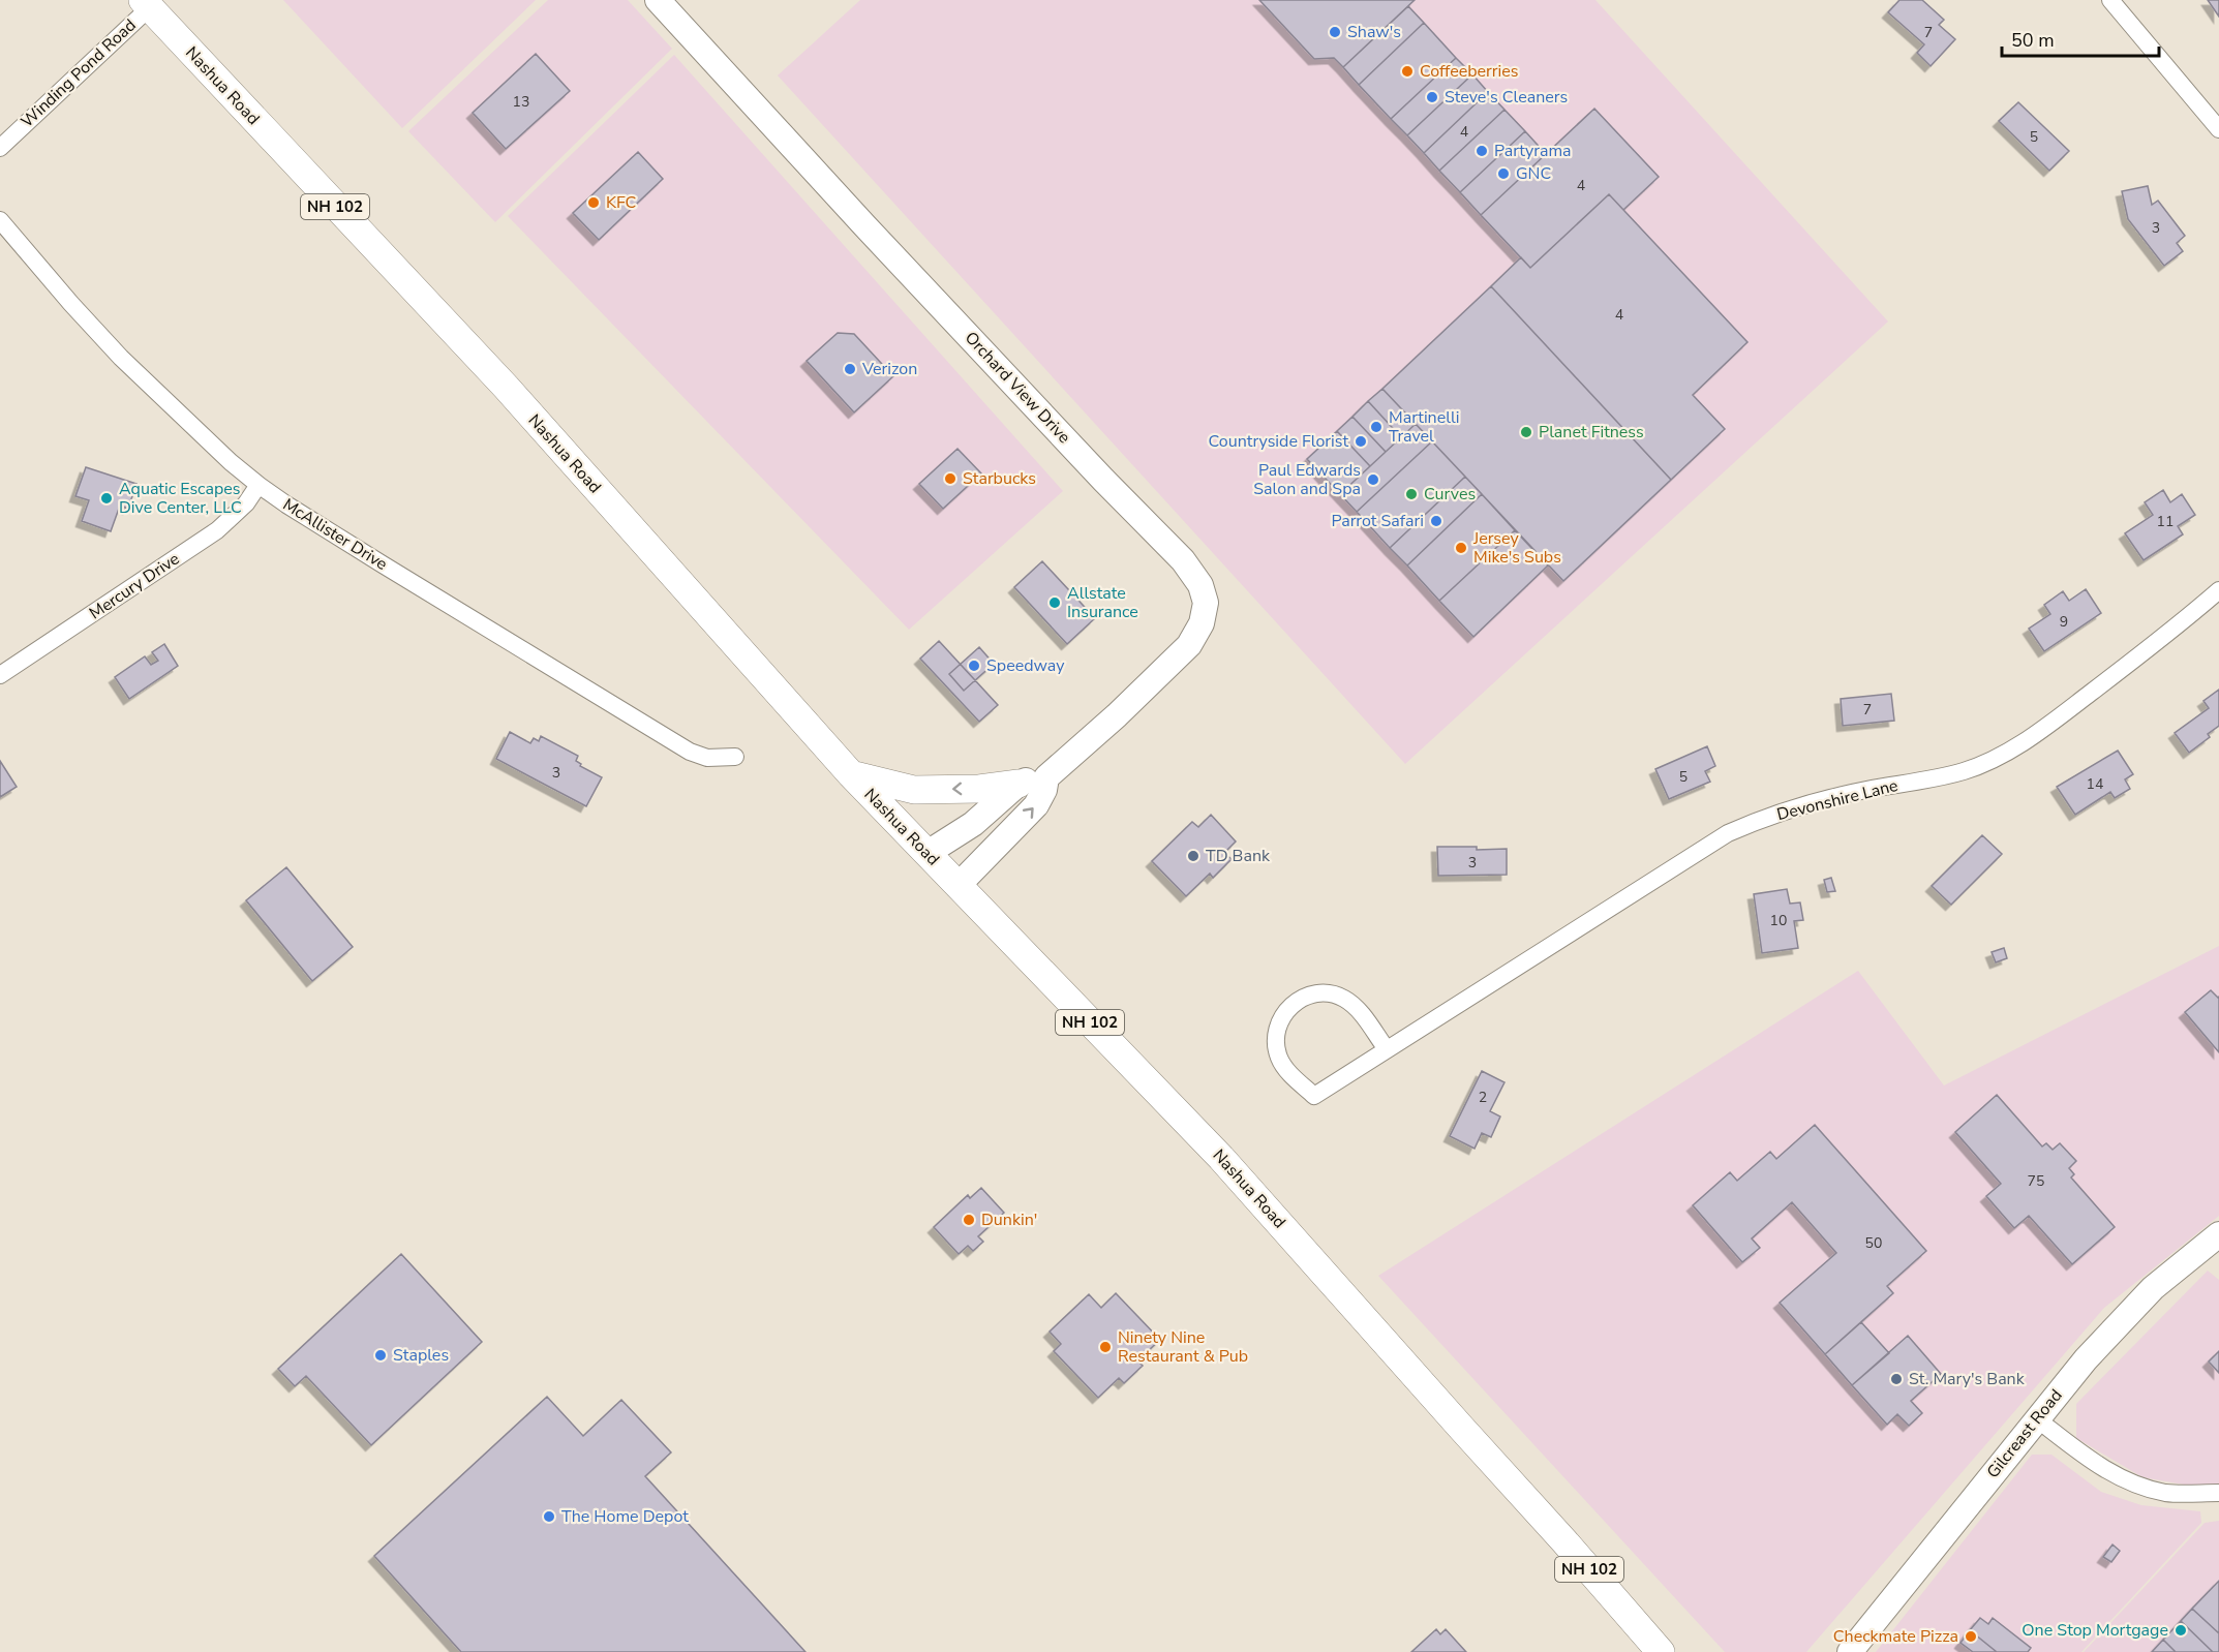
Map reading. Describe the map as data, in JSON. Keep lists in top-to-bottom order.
{
  "streets": {
    "main road": ["Nashua Road", "NH 102"],
    "street": [
      "Winding Pond Road",
      "Orchard View Drive",
      "McAllister Drive",
      "Mercury Drive",
      "Devonshire Lane",
      "Gilcreast Road"
    ]
  },
  "crossings": [
    ["Winding Pond Road", "Nashua Road"],
    ["Nashua Road", "Orchard View Drive"],
    ["McAllister Drive", "Mercury Drive"]
  ],
  "places": [
    "Shaw's",
    "Coffeeberries",
    "Steve's Cleaners",
    "Partyrama",
    "GNC",
    "KFC",
    "Verizon",
    "Martinelli Travel",
    "Planet Fitness",
    "Countryside Florist",
    "Starbucks",
    "Paul Edwards Salon and Spa",
    "Curves",
    "Aquatic Escapes Dive Center, LLC",
    "Parrot Safari",
    "Jersey Mike's Subs",
    "Allstate Insurance",
    "Speedway",
    "TD Bank",
    "Dunkin'",
    "Ninety Nine Restaurant & Pub",
    "Staples",
    "St. Mary's Bank",
    "The Home Depot",
    "One Stop Mortgage",
    "Checkmate Pizza"
  ],
  "house_numbers": [
    "7",
    "13",
    "4",
    "5",
    "4",
    "3",
    "4",
    "11",
    "9",
    "7",
    "3",
    "5",
    "14",
    "3",
    "10",
    "2",
    "75",
    "50"
  ],
  "scale_bar": "50 m"
}
